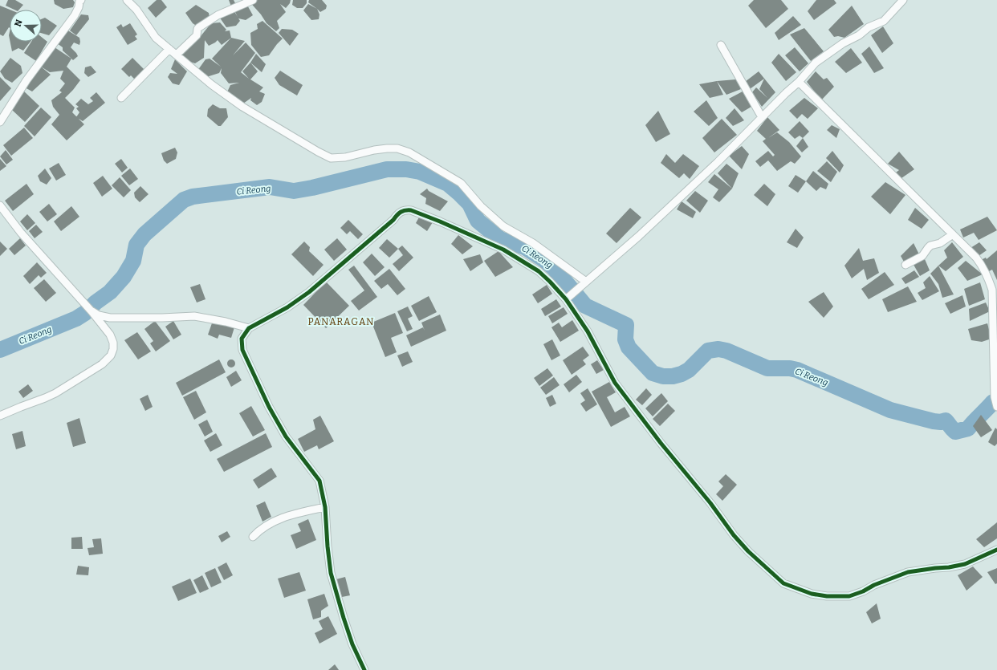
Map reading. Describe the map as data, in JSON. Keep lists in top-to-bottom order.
{
  "districts": ["PANARAGAN"],
  "water": ["Ci Reong"],
  "north": "left"
}
